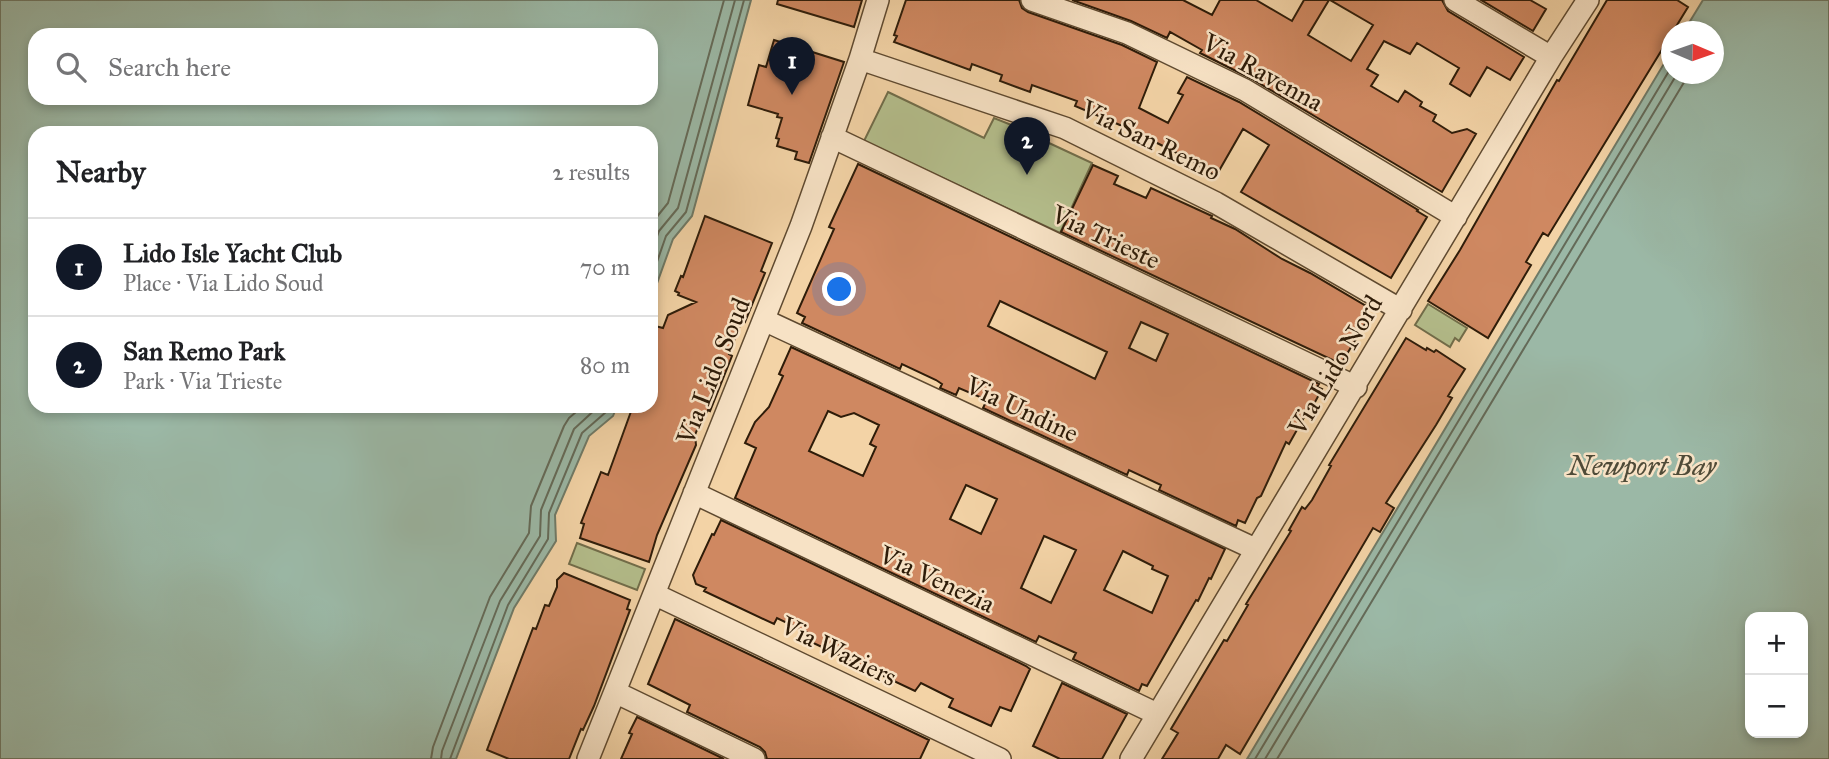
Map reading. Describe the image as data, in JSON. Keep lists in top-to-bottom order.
{
  "streets": {
    "street": [
      "Via Ravenna",
      "Via San Remo",
      "Via Trieste",
      "Via Lido Nord",
      "Via Lido Soud",
      "Via Undine",
      "Via Venezia",
      "Via Waziers"
    ]
  },
  "crossings": [
    ["Via Ravenna", "Via Lido Nord"],
    ["Via San Remo", "Via Lido Nord"],
    ["Via San Remo", "Via Lido Soud"],
    ["Via Trieste", "Via Lido Nord"],
    ["Via Trieste", "Via Lido Soud"],
    ["Via Lido Nord", "Via Undine"],
    ["Via Lido Nord", "Via Venezia"],
    ["Via Lido Soud", "Via Undine"],
    ["Via Lido Soud", "Via Venezia"],
    ["Via Lido Soud", "Via Waziers"]
  ],
  "water": ["Newport Bay"],
  "north": "right",
  "page": {
    "search": "Search here",
    "pins": ["1", "2"],
    "heading": ["Nearby", "2 results"],
    "list": [
      {
        "mark": "1",
        "name": "Lido Isle Yacht Club",
        "note": "Place · Via Lido Soud",
        "value": "70 m"
      },
      {
        "mark": "2",
        "name": "San Remo Park",
        "note": "Park · Via Trieste",
        "value": "80 m"
      }
    ],
    "map_buttons": ["+", "−"]
  }
}
